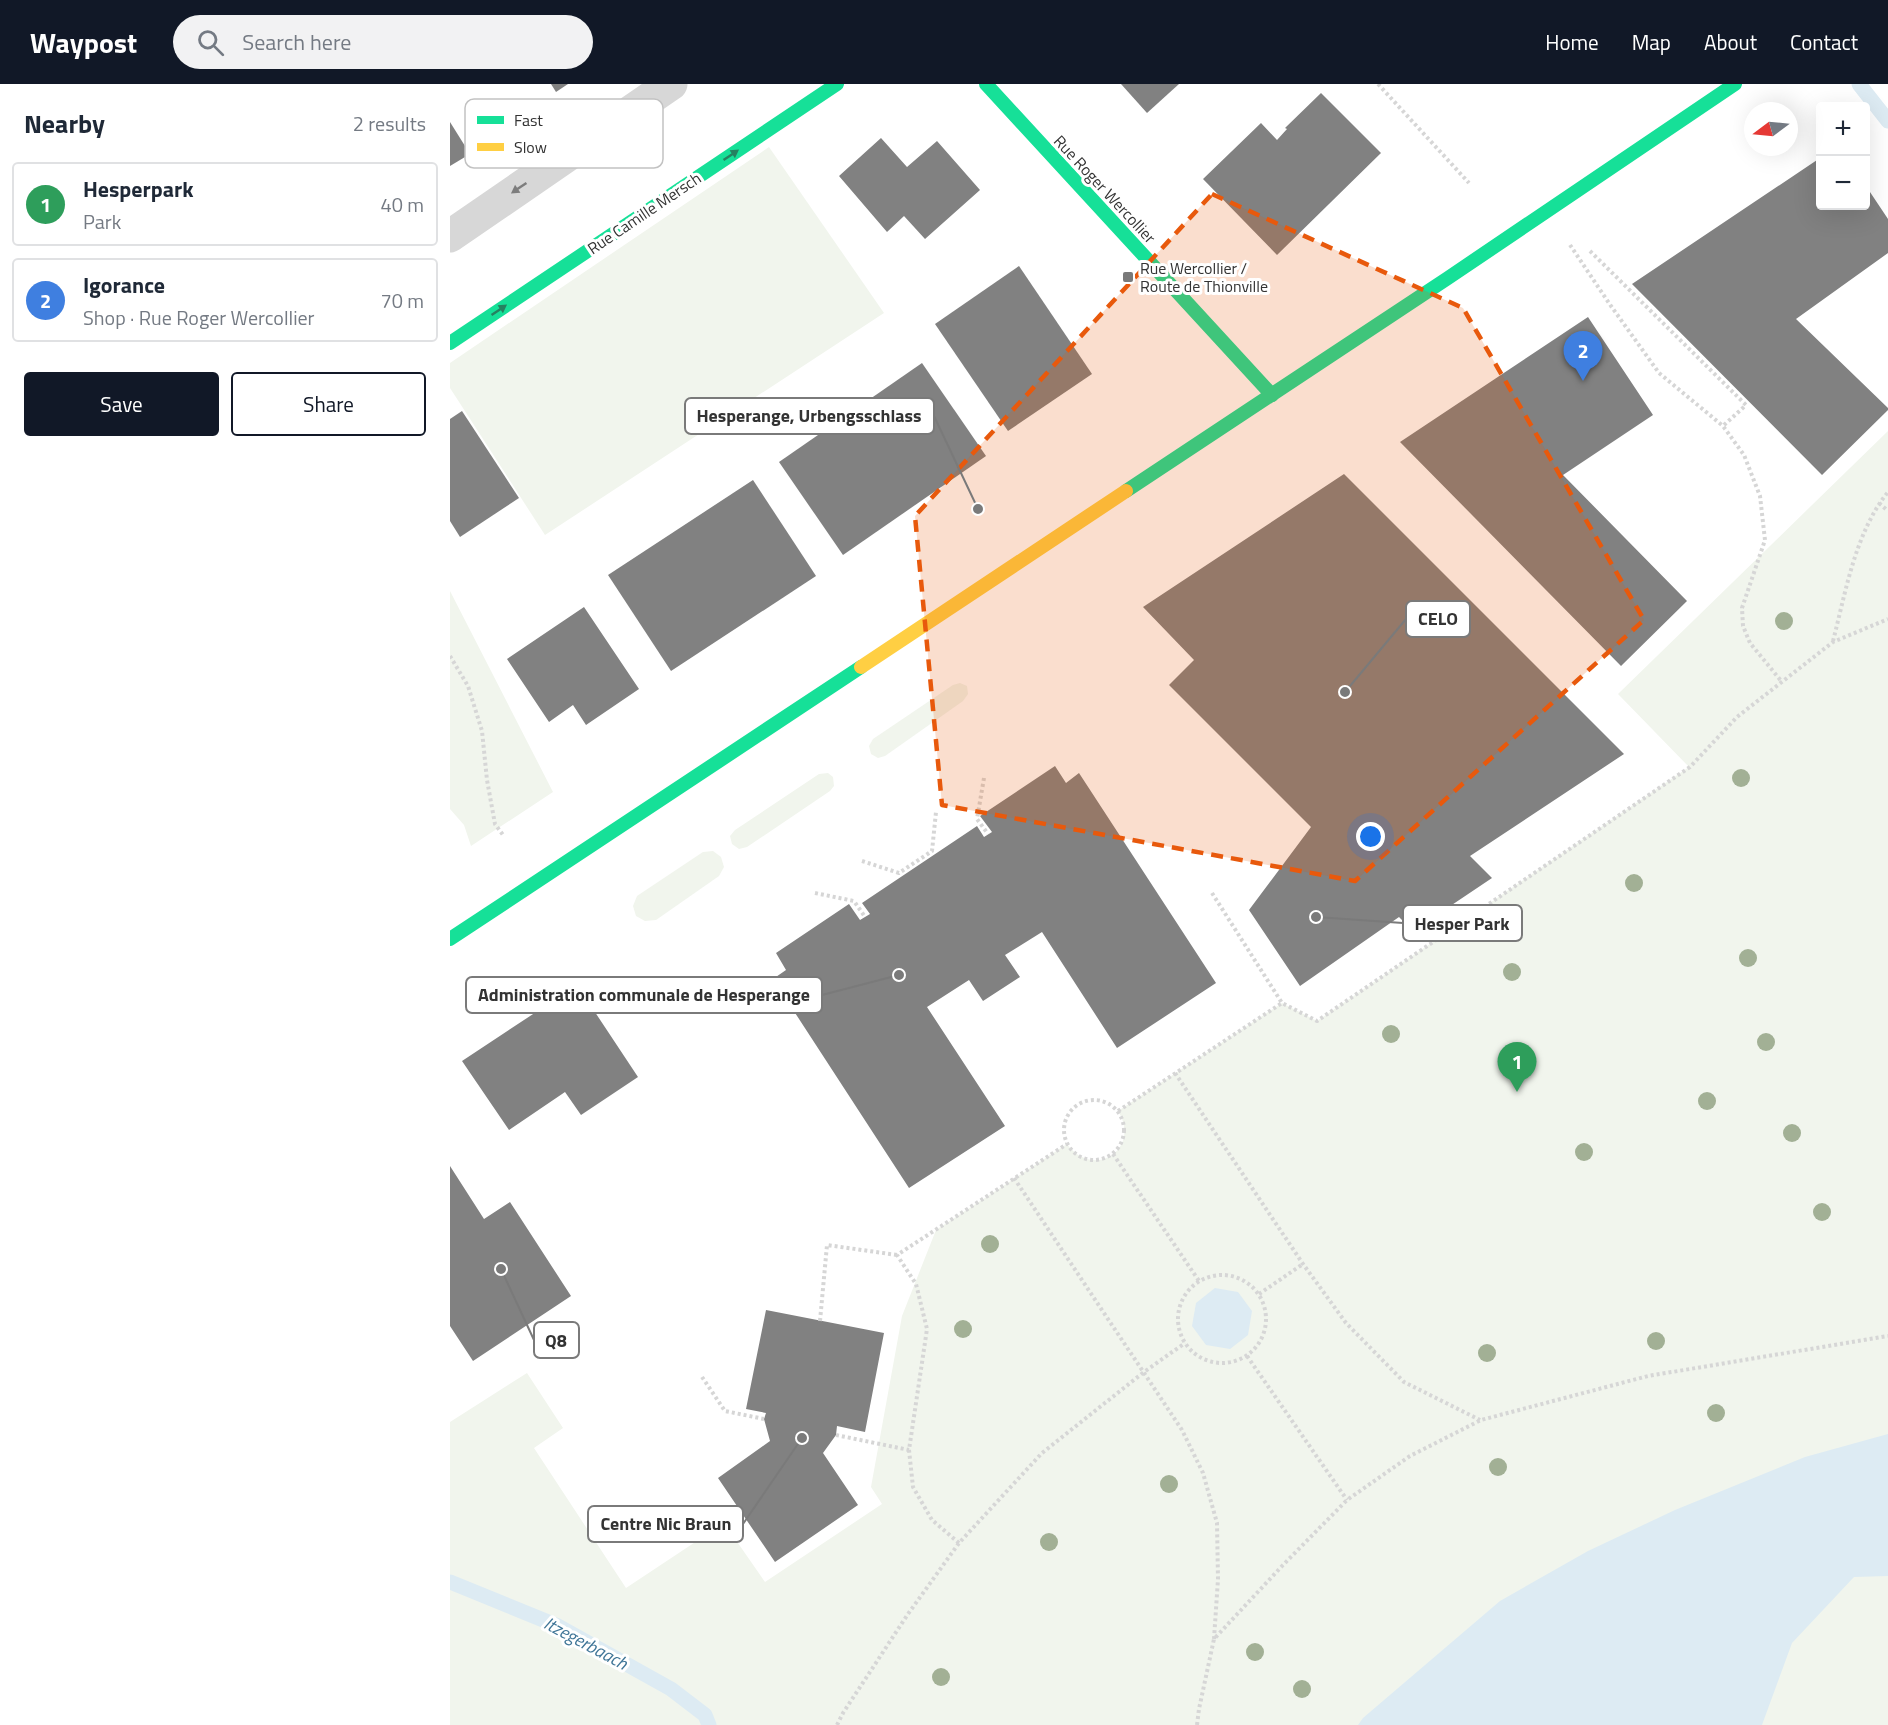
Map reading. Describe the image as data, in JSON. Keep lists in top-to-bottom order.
{
  "streets": {
    "main road": ["Rue Roger Wercollier", "Rue Camille Mersch"]
  },
  "one_way": ["Rue Camille Mersch"],
  "water": ["Itzegerbaach"],
  "places": {
    "transit": ["Rue Wercollier / Route de Thionville"],
    "other": [
      "Hesperange, Urbengsschlass",
      "CELO",
      "Hesper Park",
      "Administration communale de Hesperange",
      "Q8",
      "Centre Nic Braun"
    ]
  },
  "legend": ["Fast", "Slow"],
  "north": "left",
  "page": {
    "header": "Waypost",
    "search": "Search here",
    "nav": [
      "Home",
      "Map",
      "About",
      "Contact"
    ],
    "heading": ["Nearby", "2 results"],
    "map_buttons": ["+", "−"],
    "list": [
      {
        "mark": "1",
        "name": "Hesperpark",
        "note": "Park",
        "value": "40 m"
      },
      {
        "mark": "2",
        "name": "Igorance",
        "note": "Shop · Rue Roger Wercollier",
        "value": "70 m"
      }
    ],
    "pins": ["2", "1"],
    "buttons": ["Save", "Share"]
  }
}
